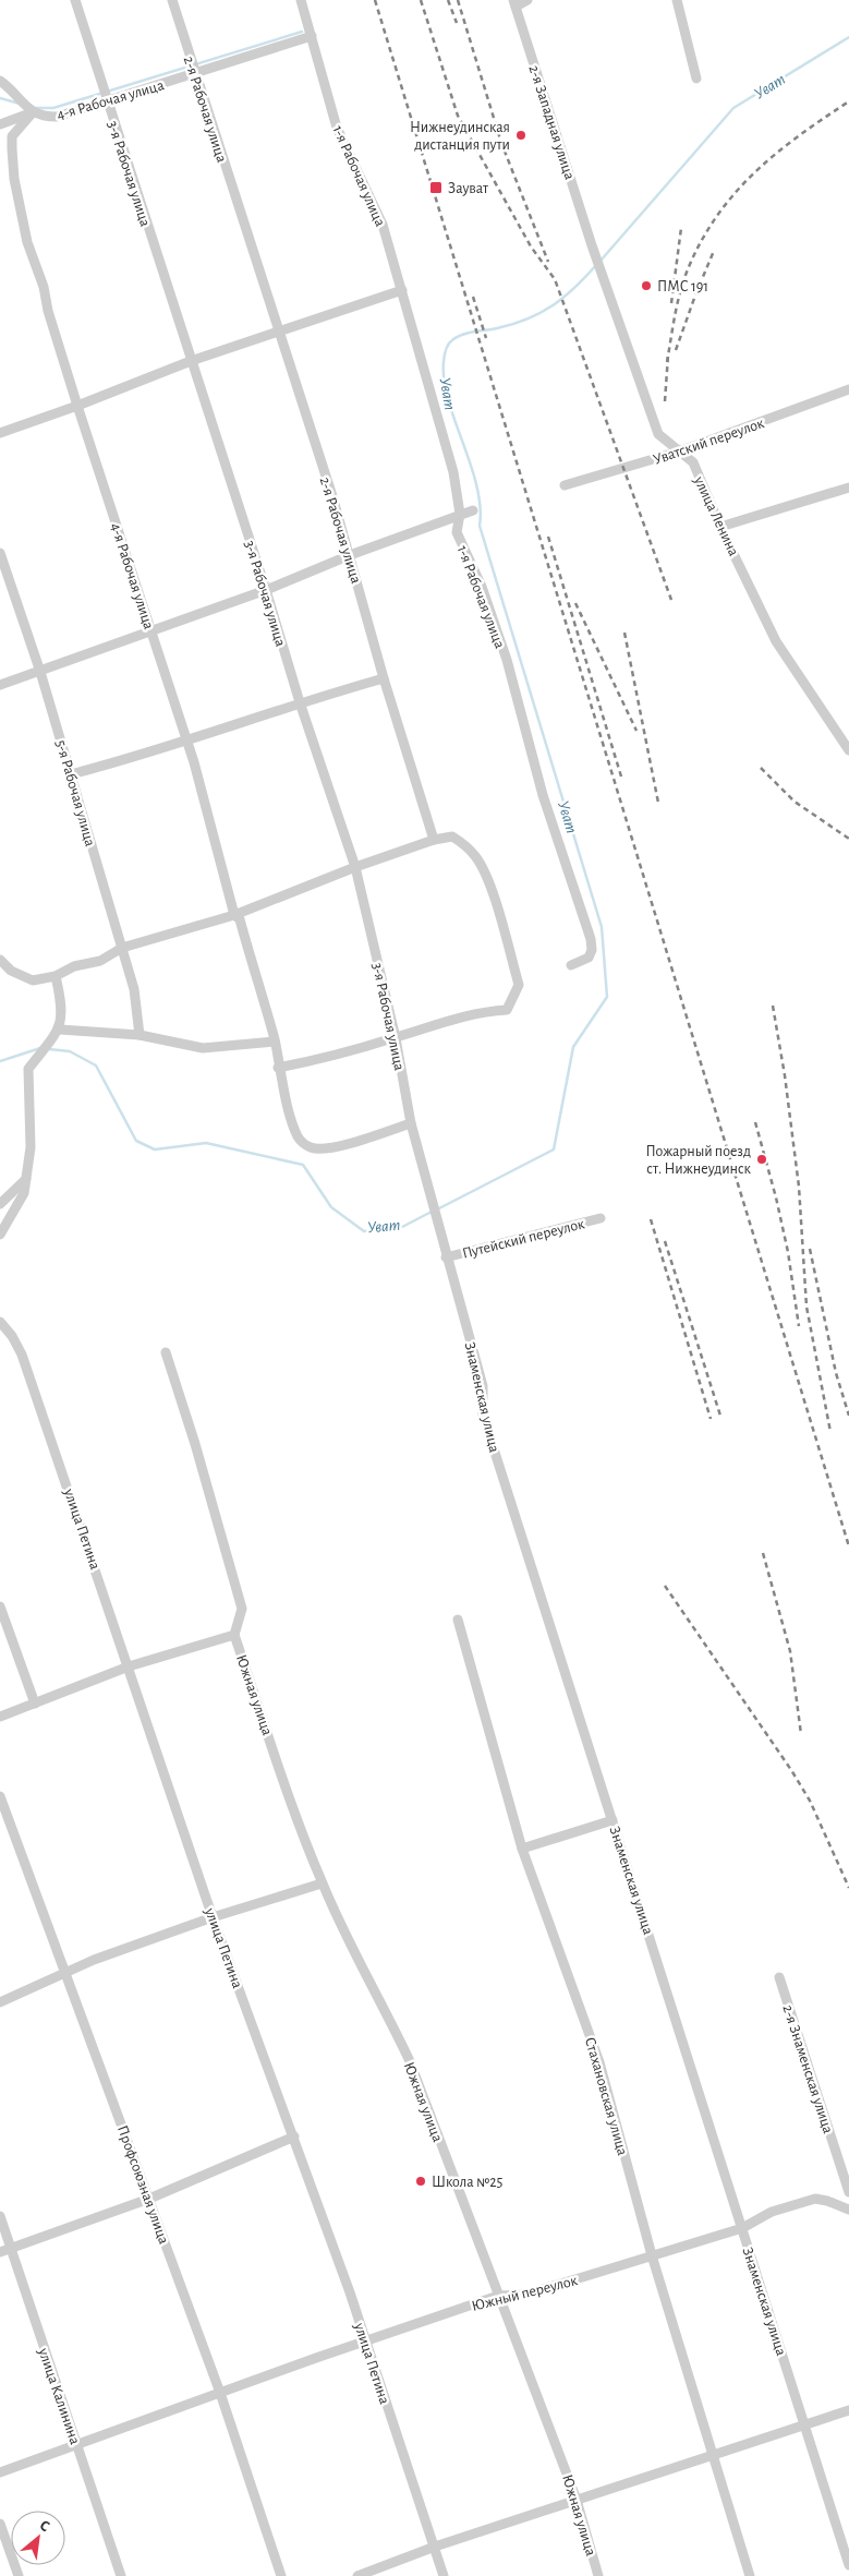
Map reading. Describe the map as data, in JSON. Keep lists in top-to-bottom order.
{
  "streets": {
    "street": [
      "4-я Рабочая улица",
      "2-я Рабочая улица",
      "2-я Западная улица",
      "3-я Рабочая улица",
      "1-я Рабочая улица",
      "Уватский переулок",
      "улица Ленина",
      "5-я Рабочая улица",
      "Путейский переулок",
      "Знаменская улица",
      "улица Петина",
      "Южная улица",
      "2-я Знаменская улица",
      "Стахановская улица",
      "Профсоюзная улица",
      "Южный переулок",
      "улица Калинина"
    ]
  },
  "crossings": [
    ["4-я Рабочая улица", "2-я Рабочая улица"],
    ["4-я Рабочая улица", "3-я Рабочая улица"],
    ["4-я Рабочая улица", "1-я Рабочая улица"],
    ["2-я Западная улица", "улица Ленина"],
    ["3-я Рабочая улица", "Знаменская улица"],
    ["Уватский переулок", "улица Ленина"],
    ["Путейский переулок", "Знаменская улица"],
    ["Знаменская улица", "Южный переулок"],
    ["улица Петина", "Южный переулок"],
    ["Южная улица", "Южный переулок"],
    ["Стахановская улица", "Южный переулок"],
    ["Профсоюзная улица", "Южный переулок"],
    ["Южный переулок", "улица Калинина"]
  ],
  "water": ["Уват"],
  "places": {
    "other": [
      "Нижнеудинская дистанция пути",
      "ПМС 191",
      "Пожарный поезд ст. Нижнеудинск",
      "Школа №25"
    ],
    "transit": ["Зауват"]
  },
  "north": "top right"
}
